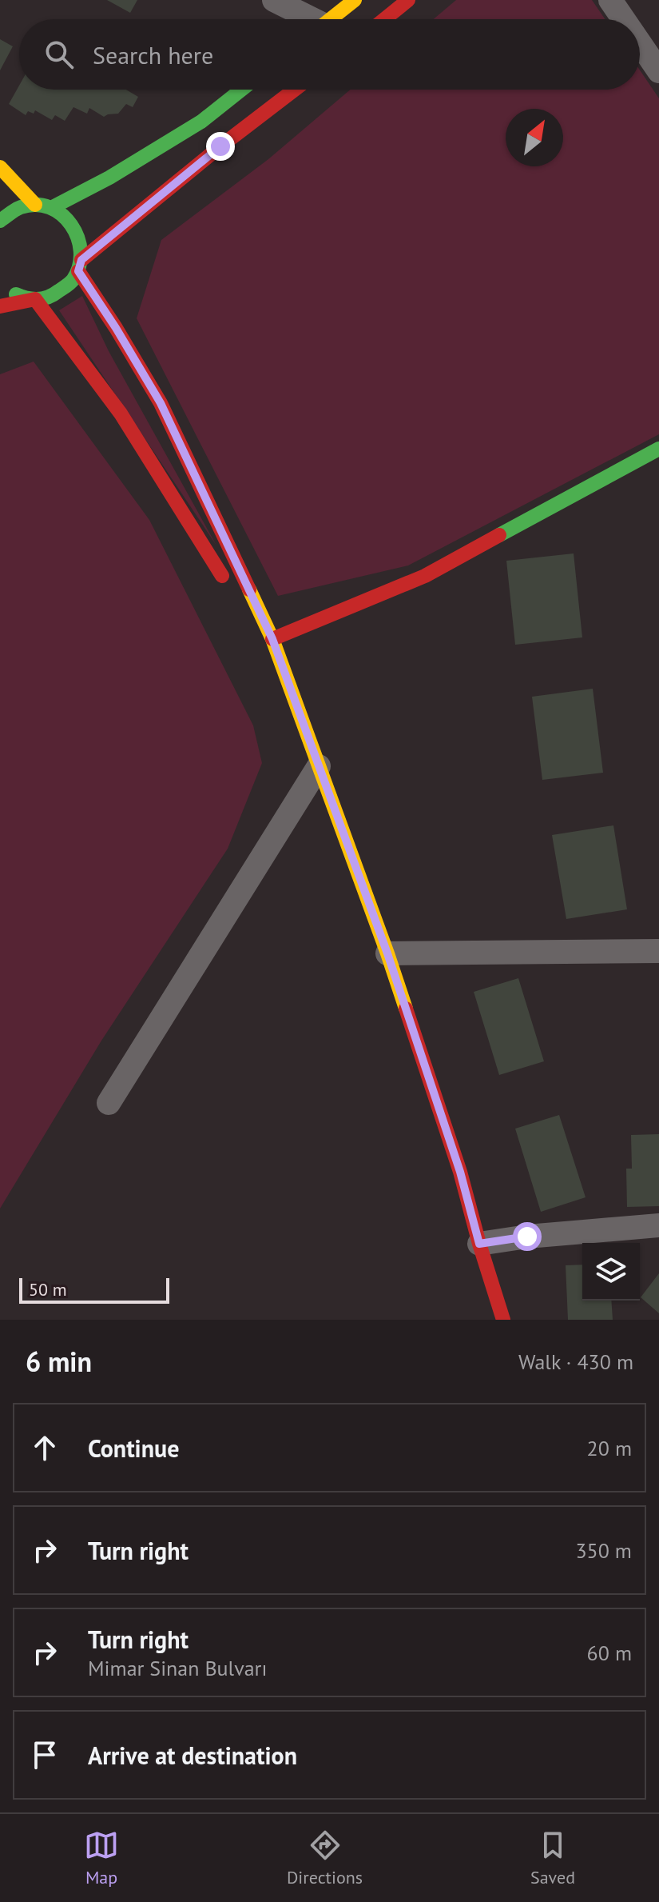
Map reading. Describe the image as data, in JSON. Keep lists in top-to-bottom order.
{
  "scale_bar": "50 m",
  "north": "top right",
  "page": {
    "search": "Search here",
    "scale": "50 m",
    "heading": ["6 min", "Walk · 430 m"],
    "list": [
      ["Continue", "20 m"],
      ["Turn right", "350 m"],
      ["Turn right", "Mimar Sinan Bulvarı", "60 m"],
      "Arrive at destination"
    ],
    "nav": ["Map", "Directions", "Saved"]
  }
}
